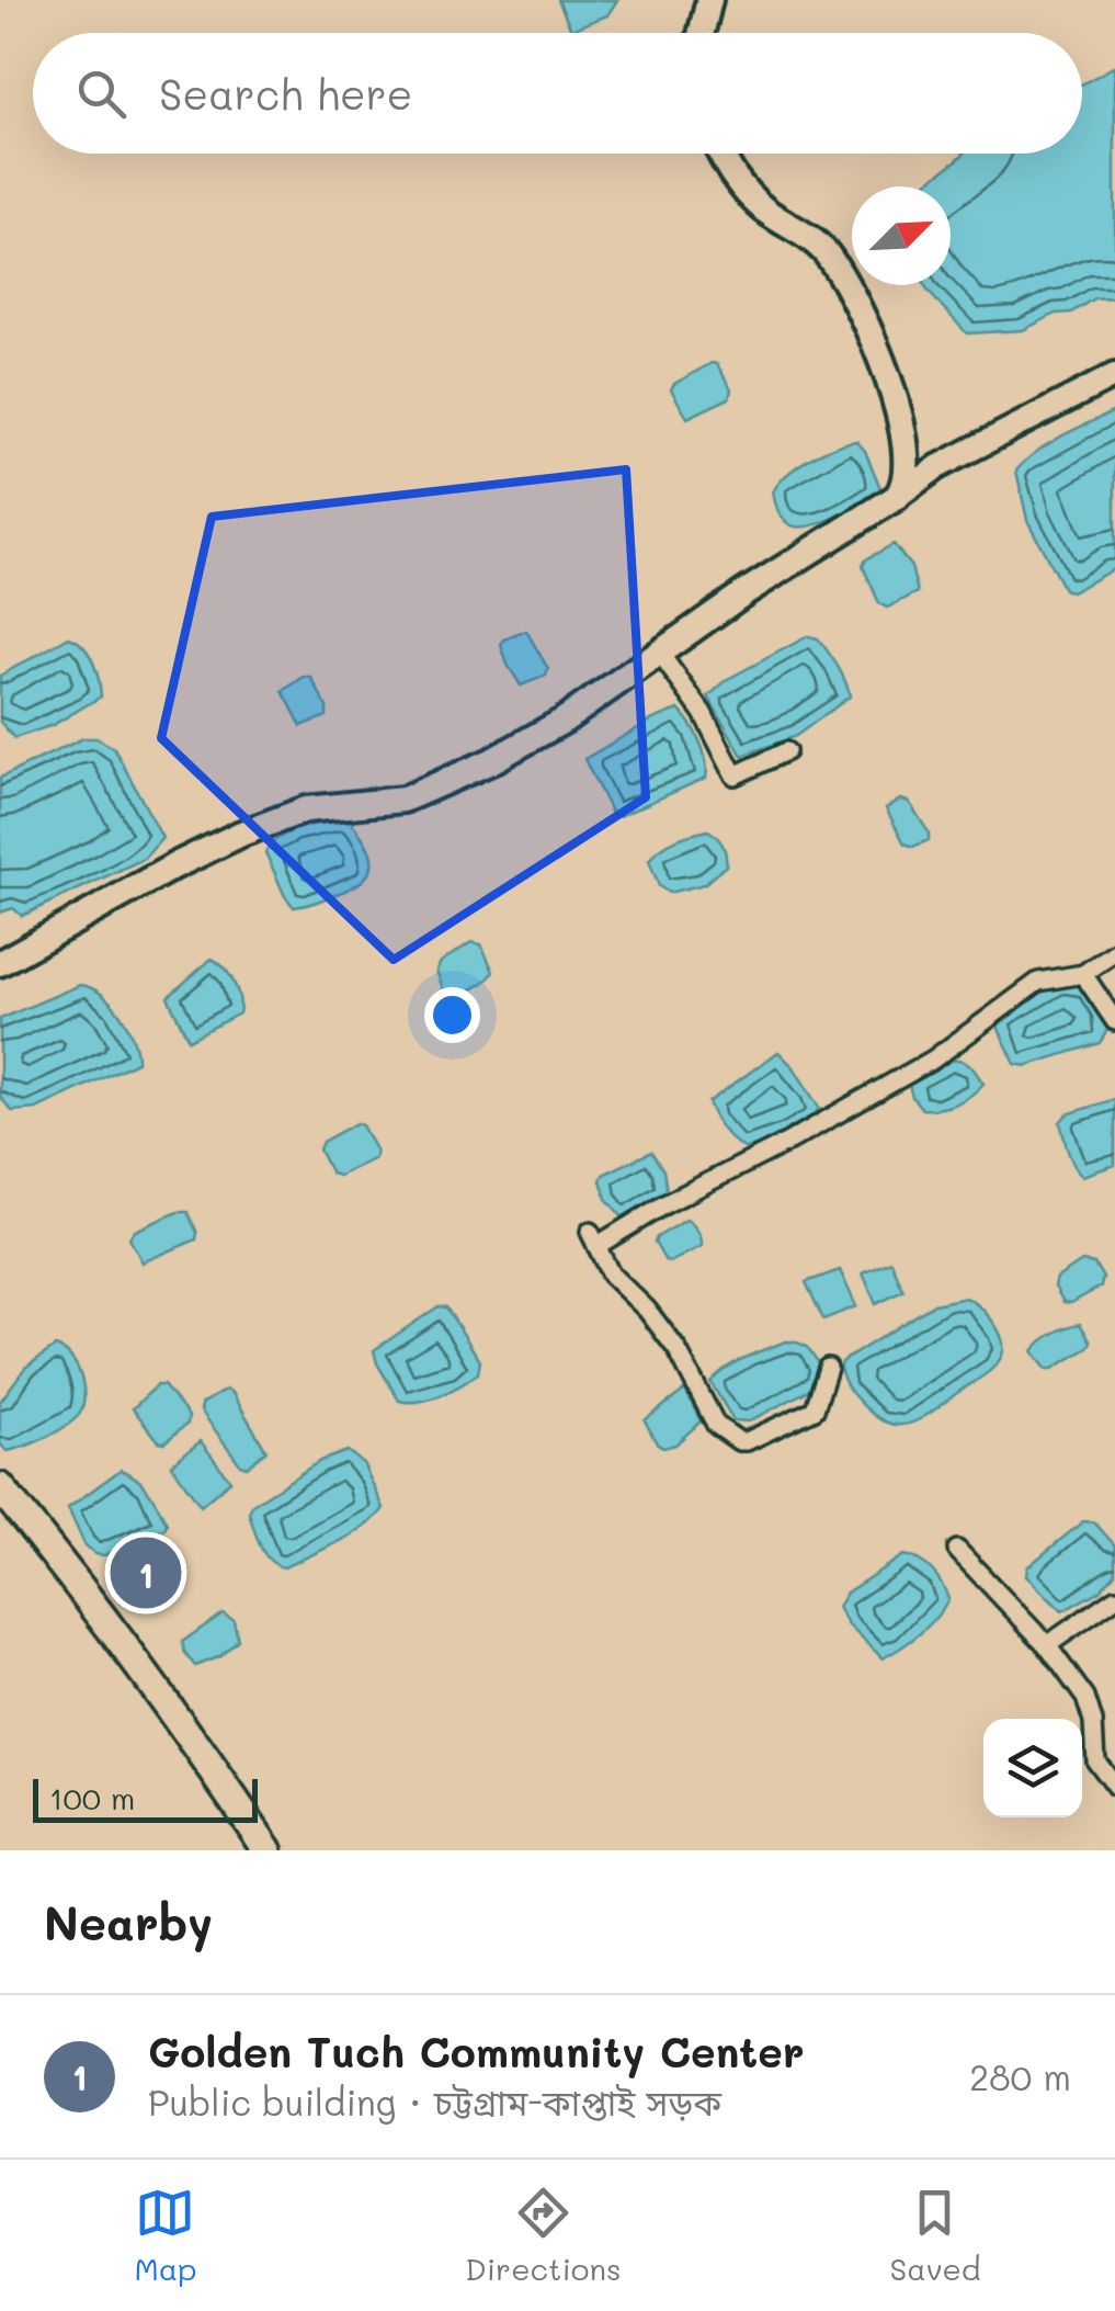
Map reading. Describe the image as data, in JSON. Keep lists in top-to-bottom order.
{
  "scale_bar": "100 m",
  "north": "top right",
  "page": {
    "search": "Search here",
    "pins": "1",
    "scale": "100 m",
    "heading": "Nearby",
    "list": [
      {
        "mark": "1",
        "name": "Golden Tuch Community Center",
        "note": "Public building · চট্টগ্রাম-কাপ্তাই সড়ক",
        "value": "280 m"
      }
    ],
    "nav": ["Map", "Directions", "Saved"]
  }
}
